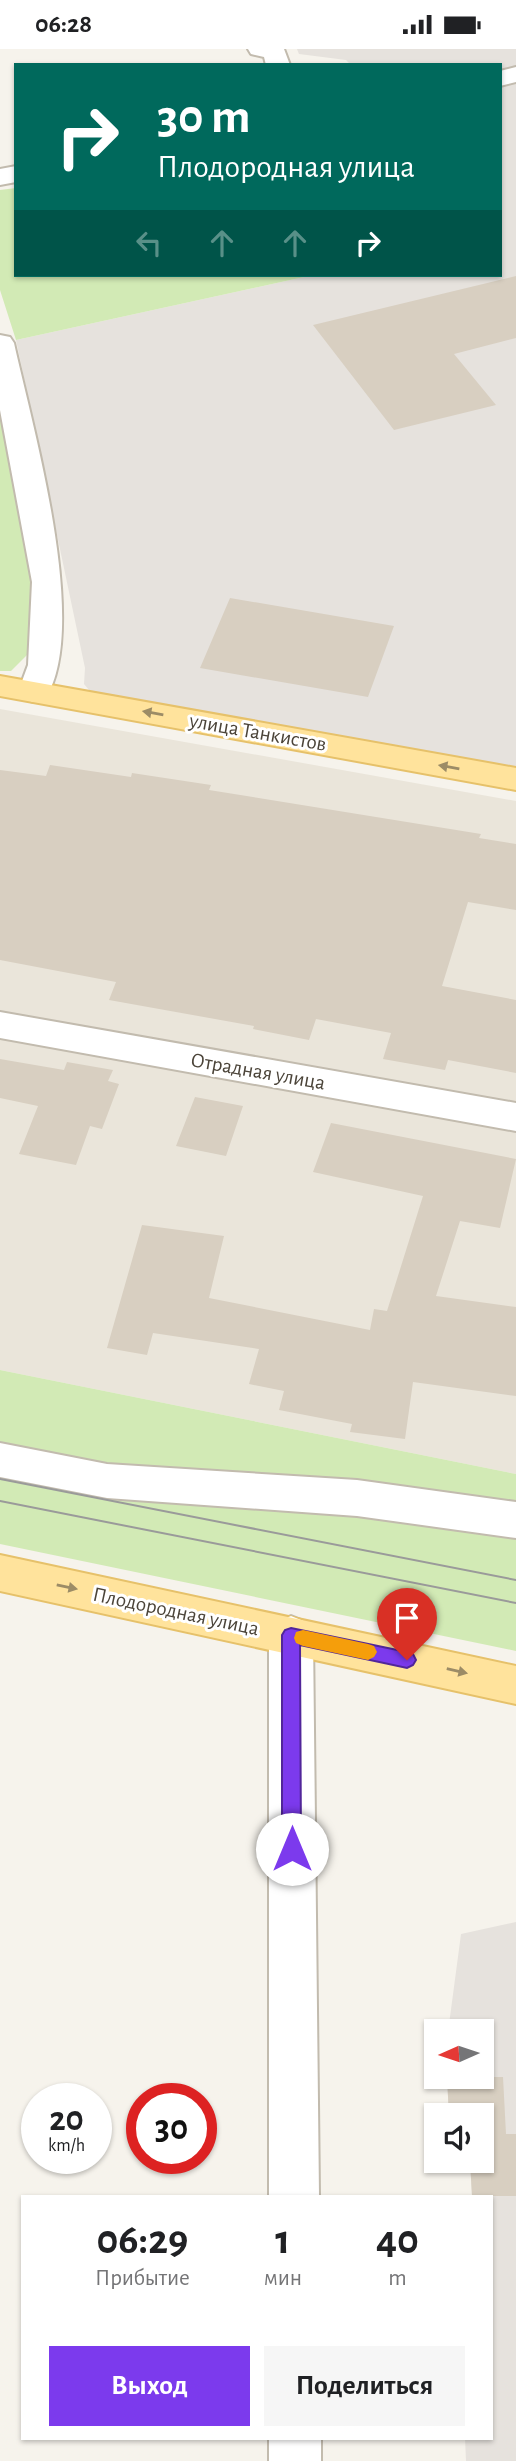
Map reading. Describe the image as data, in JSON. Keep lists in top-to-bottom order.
{
  "streets": {
    "main road": ["улица Танкистов", "Плодородная улица"],
    "street": ["Отрадная улица"]
  },
  "one_way": ["улица Танкистов", "Плодородная улица"],
  "north": "left",
  "page": {
    "status": "06:28",
    "turn": ["30 m", "Плодородная улица"],
    "speed": "20 km/h",
    "limit": "30",
    "eta": [
      "06:29",
      "Прибытие",
      "1",
      "мин",
      "40",
      "m"
    ],
    "buttons": ["Выход", "Поделиться"]
  }
}
